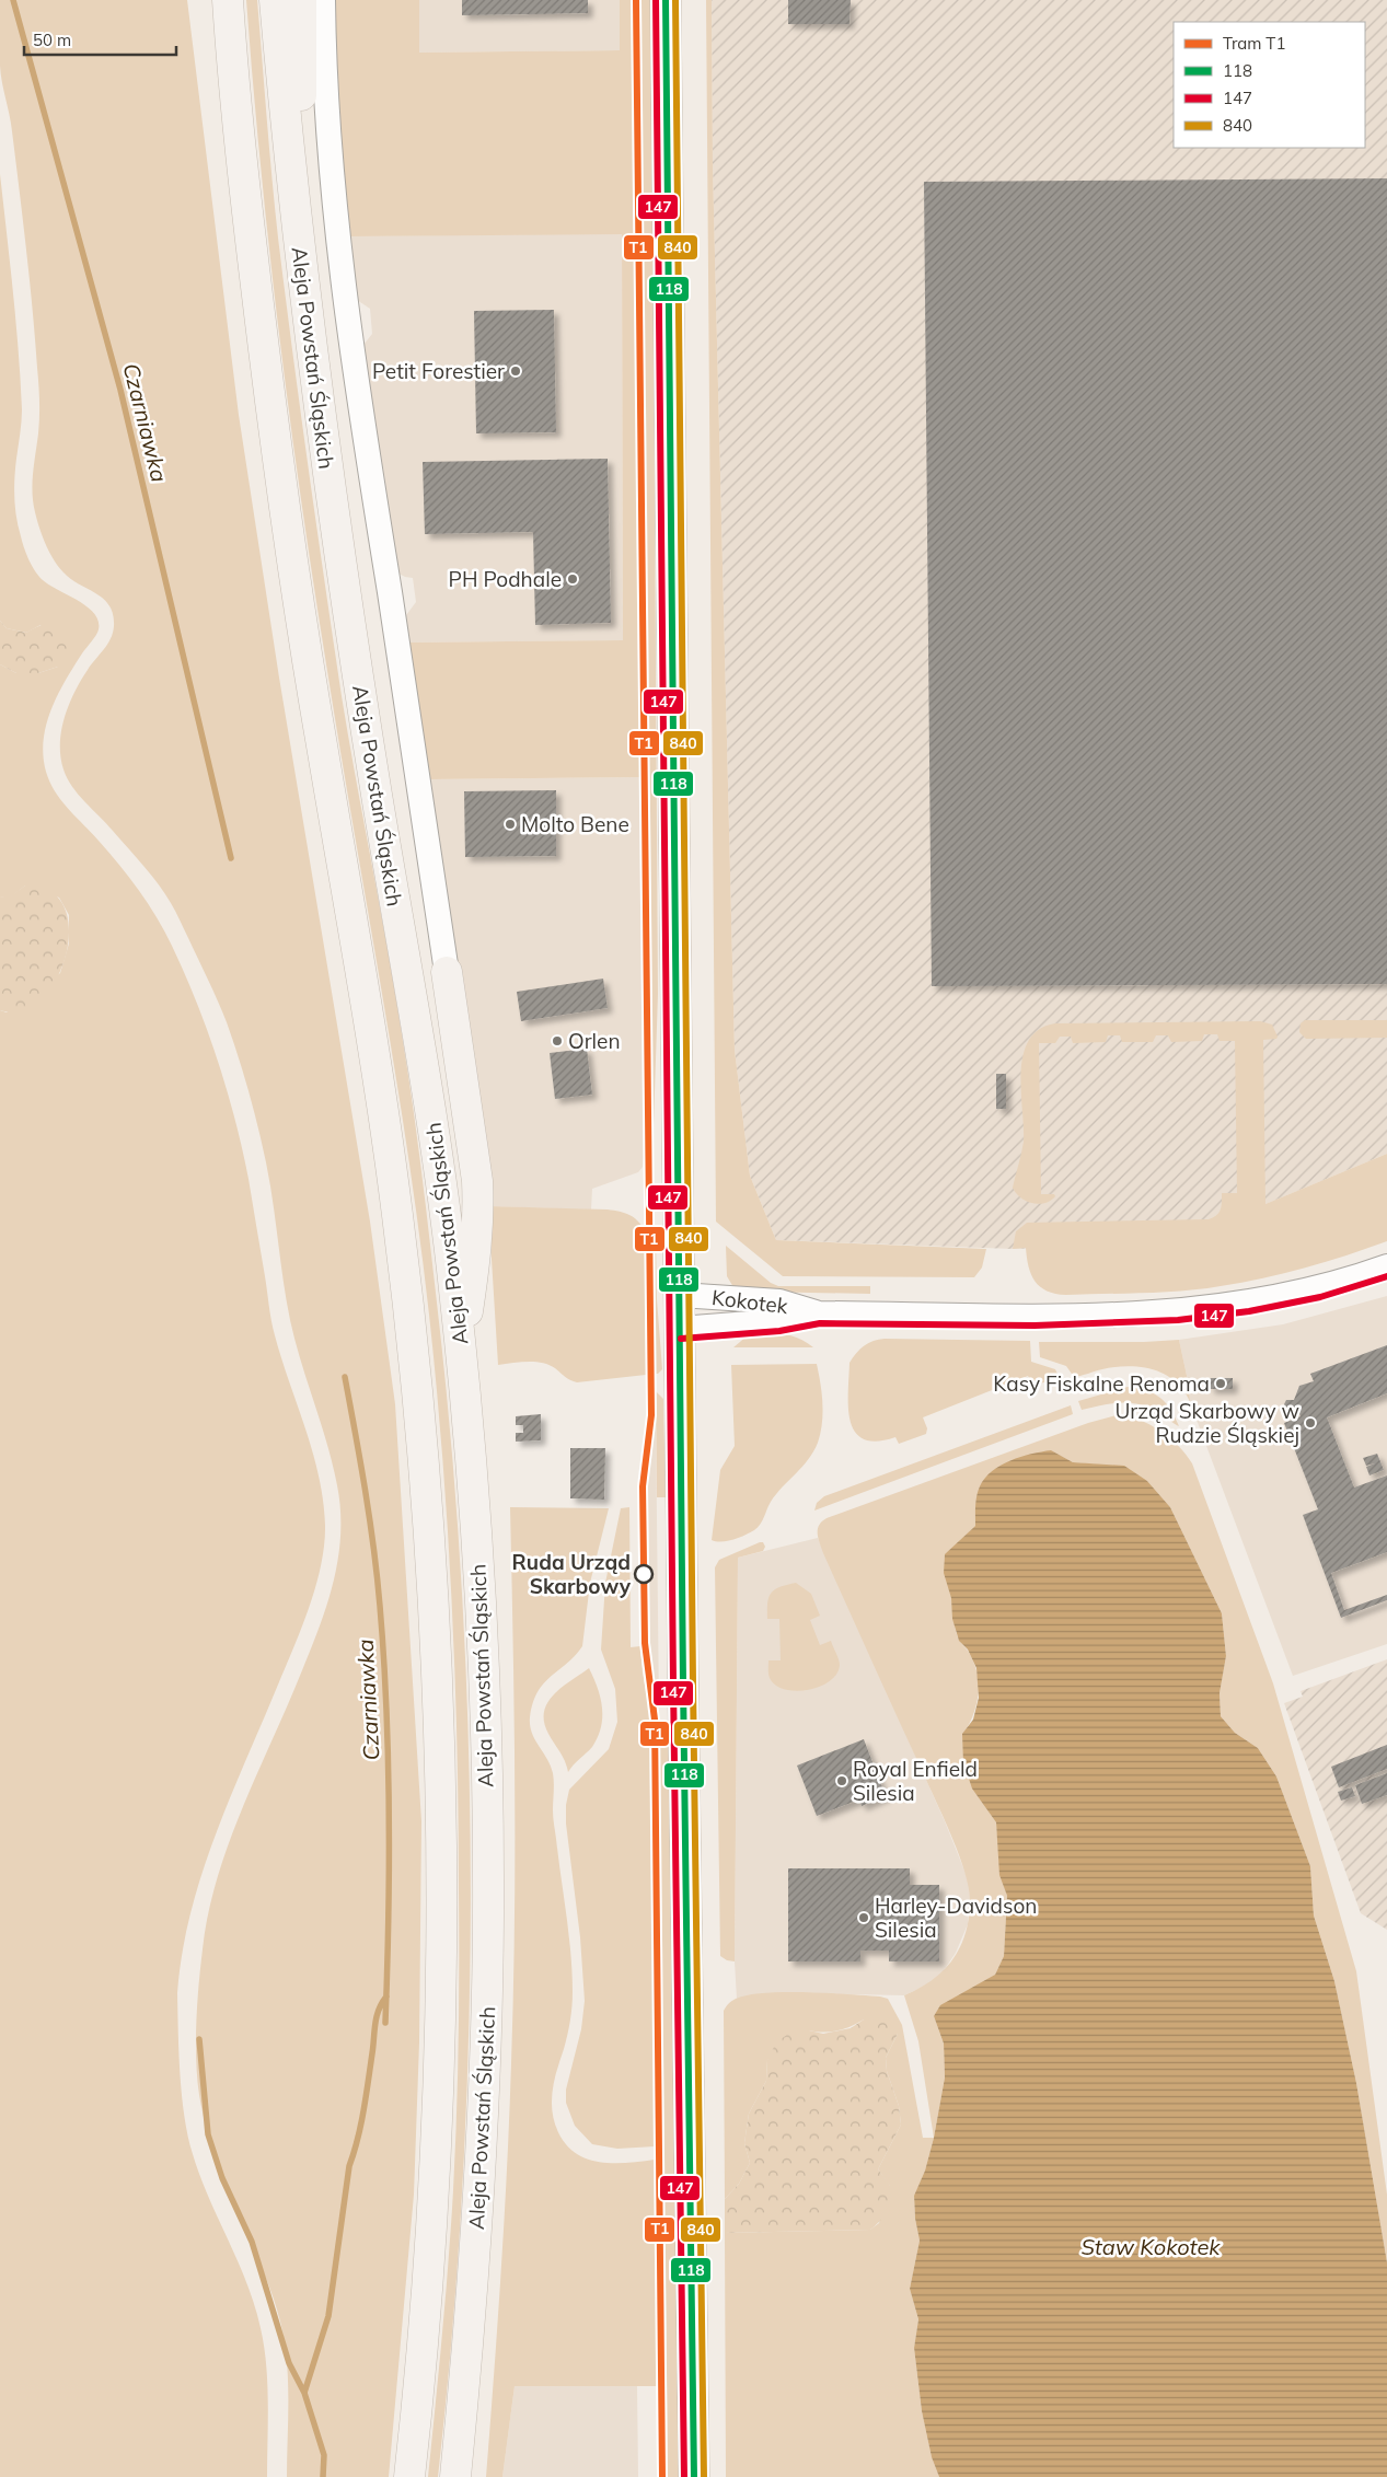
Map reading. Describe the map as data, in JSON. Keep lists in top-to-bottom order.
{
  "streets": {
    "main road": ["Aleja Powstań Śląskich"],
    "street": ["Kokotek"]
  },
  "water": ["Czarniawka", "Staw Kokotek"],
  "places": [
    "Petit Forestier",
    "PH Podhale",
    "Molto Bene",
    "Orlen",
    "Kasy Fiskalne Renoma",
    "Urząd Skarbowy w Rudzie Śląskiej",
    "Ruda Urząd Skarbowy",
    "Royal Enfield Silesia",
    "Harley-Davidson Silesia"
  ],
  "lines": [
    "tram line T1",
    "transit line 118",
    "transit line 147",
    "transit line 840"
  ],
  "legend": [
    "Tram T1",
    "118",
    "147",
    "840"
  ],
  "scale_bar": "50 m"
}
